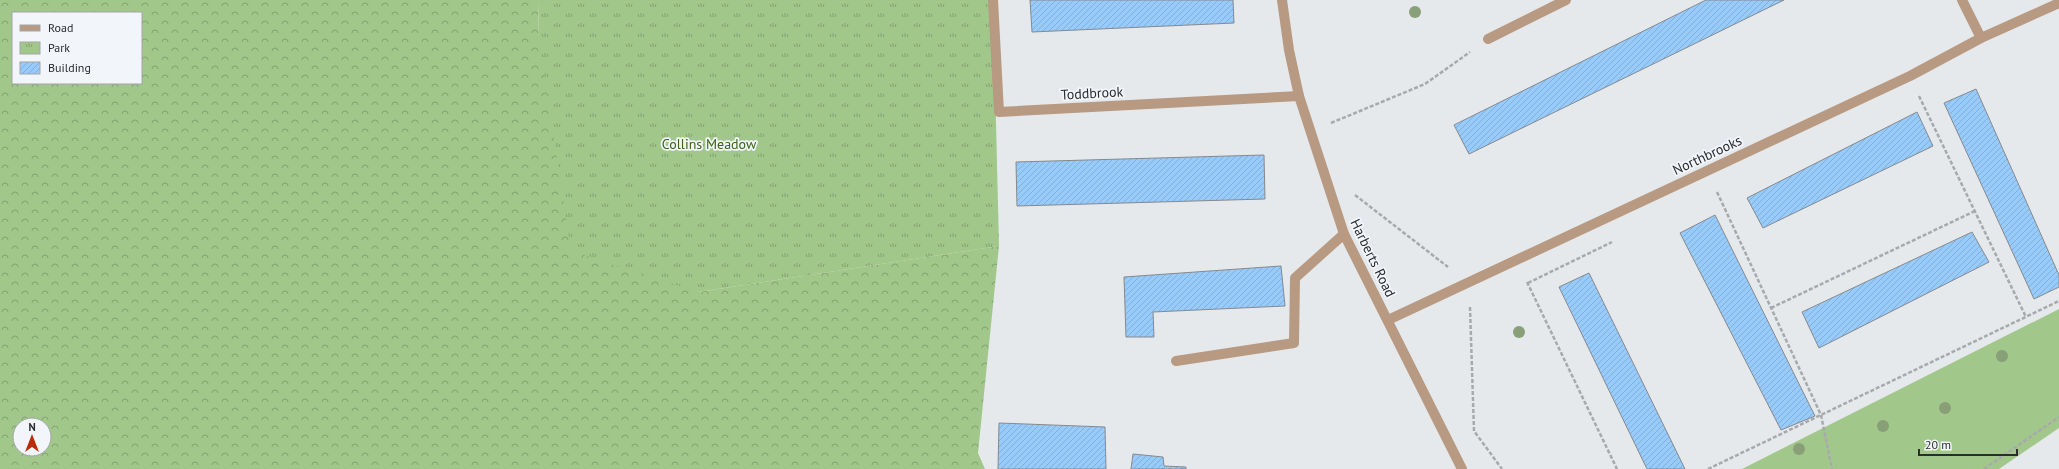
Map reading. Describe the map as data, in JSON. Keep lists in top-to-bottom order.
{
  "streets": {
    "street": ["Toddbrook", "Northbrooks", "Harberts Road"]
  },
  "crossings": [
    ["Toddbrook", "Harberts Road"],
    ["Northbrooks", "Harberts Road"]
  ],
  "parks": ["Collins Meadow"],
  "legend": ["Road", "Park", "Building"],
  "scale_bar": "20 m",
  "north": "top"
}
